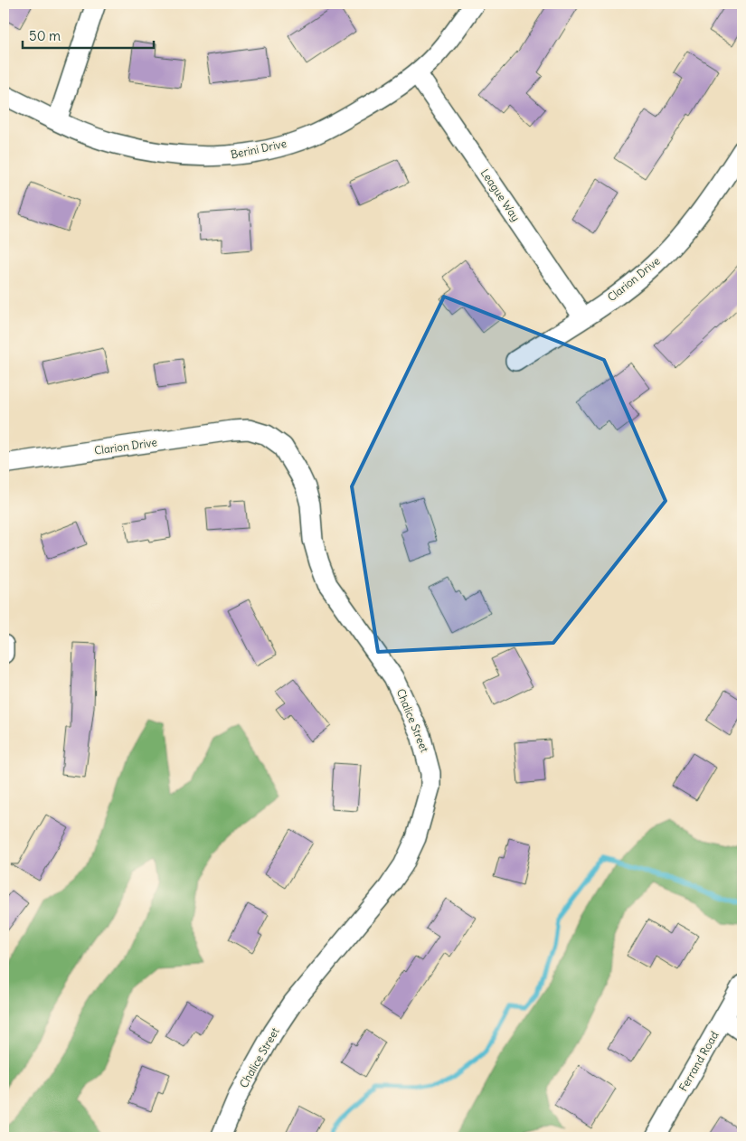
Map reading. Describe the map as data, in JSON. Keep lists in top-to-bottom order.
{
  "streets": {
    "street": [
      "Berini Drive",
      "League Way",
      "Clarion Drive",
      "Chalice Street",
      "Ferrand Road"
    ]
  },
  "crossings": [
    ["Berini Drive", "League Way"],
    ["League Way", "Clarion Drive"],
    ["Clarion Drive", "Chalice Street"]
  ],
  "scale_bar": "50 m"
}
